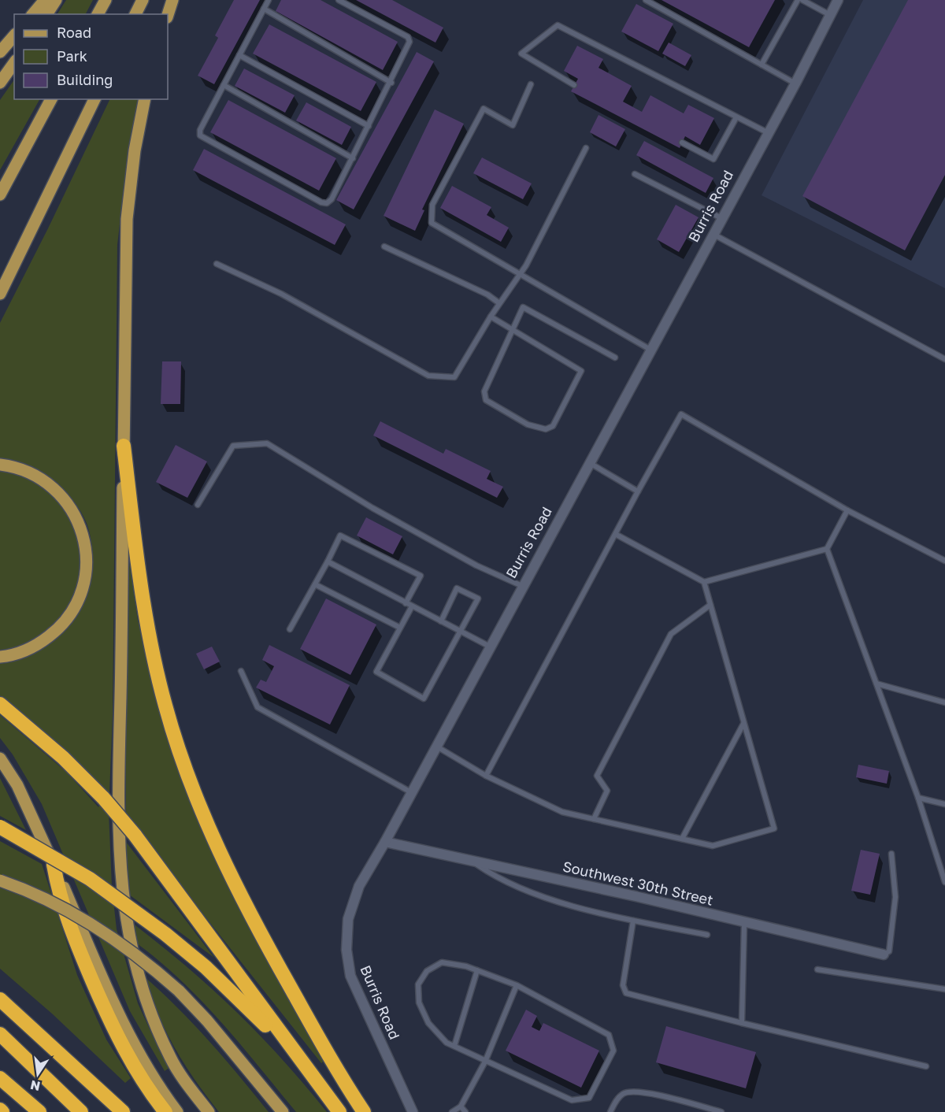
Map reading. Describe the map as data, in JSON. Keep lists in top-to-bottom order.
{
  "streets": {
    "street": ["Burris Road", "Southwest 30th Street"]
  },
  "crossings": [
    ["Burris Road", "Southwest 30th Street"]
  ],
  "legend": ["Road", "Park", "Building"],
  "north": "bottom"
}
